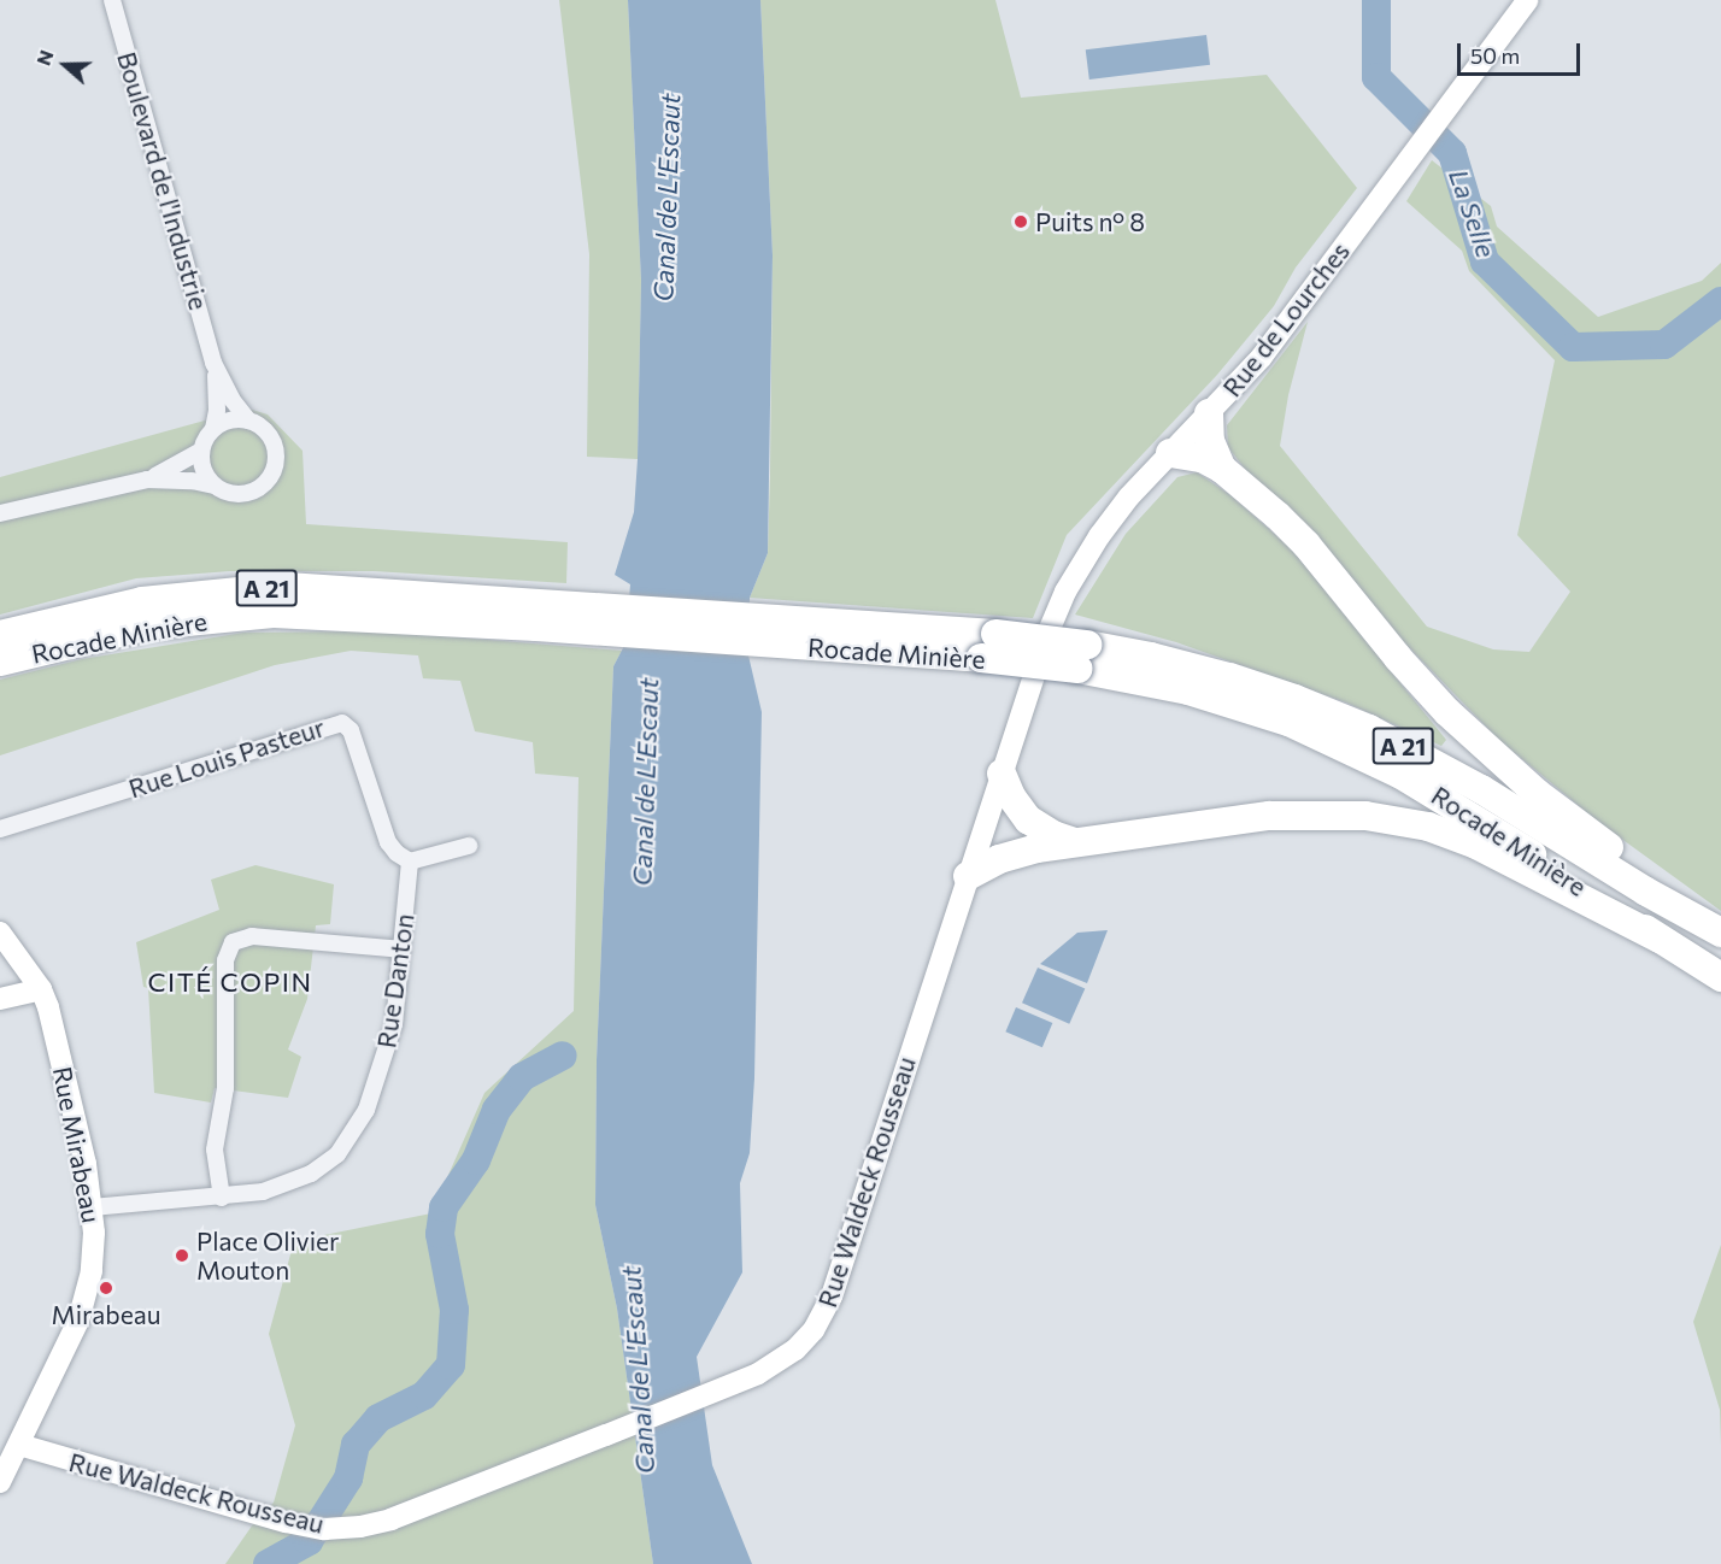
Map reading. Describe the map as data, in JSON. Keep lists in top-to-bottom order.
{
  "streets": {
    "highway": ["A 21", "Rocade Minière"],
    "street": [
      "Boulevard de l'Industrie",
      "Rue de Lourches",
      "Rue Louis Pasteur",
      "Rue Danton",
      "Rue Mirabeau",
      "Rue Waldeck Rousseau"
    ]
  },
  "crossings": [
    ["Rue de Lourches", "Rue Waldeck Rousseau"],
    ["Rue Louis Pasteur", "Rue Danton"],
    ["Rue Danton", "Rue Mirabeau"],
    ["Rue Mirabeau", "Rue Waldeck Rousseau"]
  ],
  "districts": ["CITÉ COPIN"],
  "water": ["Canal de L'Escaut", "La Selle"],
  "places": ["Puits n° 8", "Place Olivier Mouton", "Mirabeau"],
  "scale_bar": "50 m",
  "north": "left"
}
